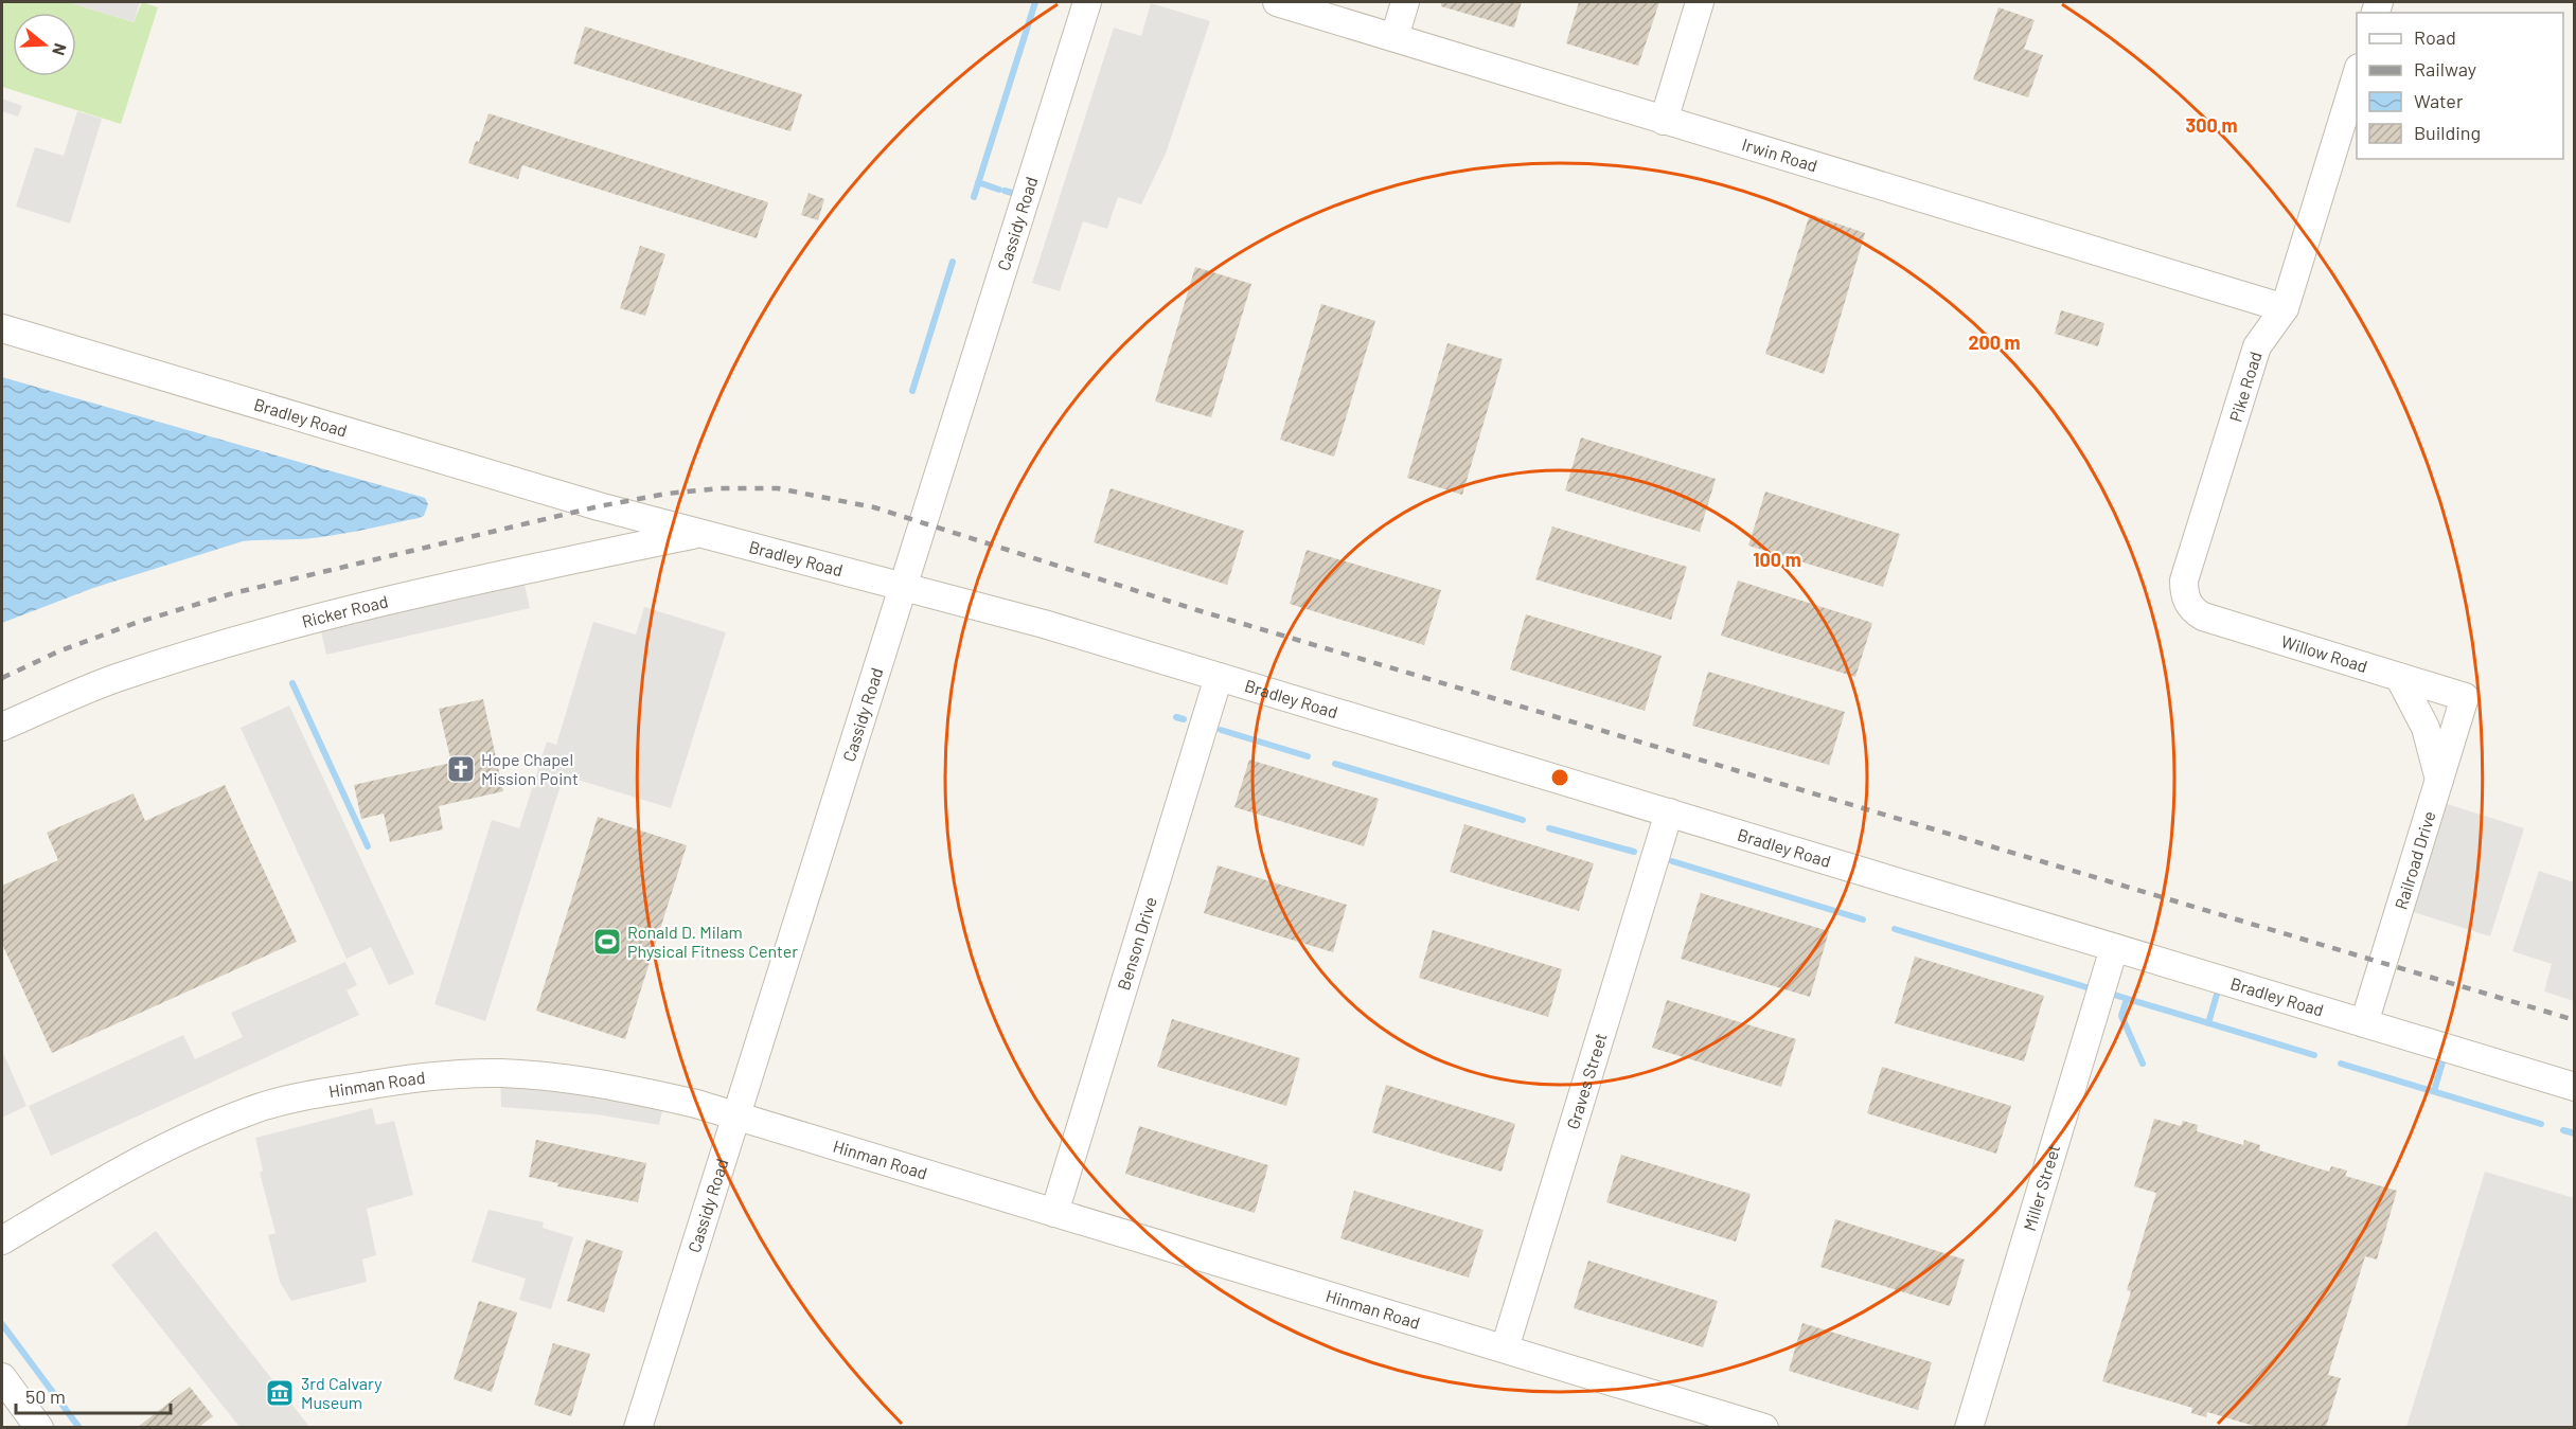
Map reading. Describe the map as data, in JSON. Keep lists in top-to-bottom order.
{
  "streets": {
    "street": [
      "Irwin Road",
      "Cassidy Road",
      "Pike Road",
      "Bradley Road",
      "Ricker Road",
      "Willow Road",
      "Railroad Drive",
      "Benson Drive",
      "Graves Street",
      "Hinman Road",
      "Miller Street"
    ]
  },
  "crossings": [
    ["Irwin Road", "Pike Road"],
    ["Cassidy Road", "Bradley Road"],
    ["Cassidy Road", "Hinman Road"],
    ["Pike Road", "Willow Road"],
    ["Bradley Road", "Ricker Road"],
    ["Bradley Road", "Railroad Drive"],
    ["Bradley Road", "Benson Drive"],
    ["Bradley Road", "Graves Street"],
    ["Bradley Road", "Miller Street"],
    ["Willow Road", "Railroad Drive"],
    ["Benson Drive", "Hinman Road"],
    ["Graves Street", "Hinman Road"]
  ],
  "places": {
    "church": ["Hope Chapel Mission Point"],
    "sports": ["Ronald D. Milam Physical Fitness Center"],
    "museum": ["3rd Calvary Museum"]
  },
  "legend": [
    "Road",
    "Railway",
    "Water",
    "Building"
  ],
  "scale_bar": "50 m",
  "north": "right",
  "rings": ["300 m", "200 m", "100 m"]
}
